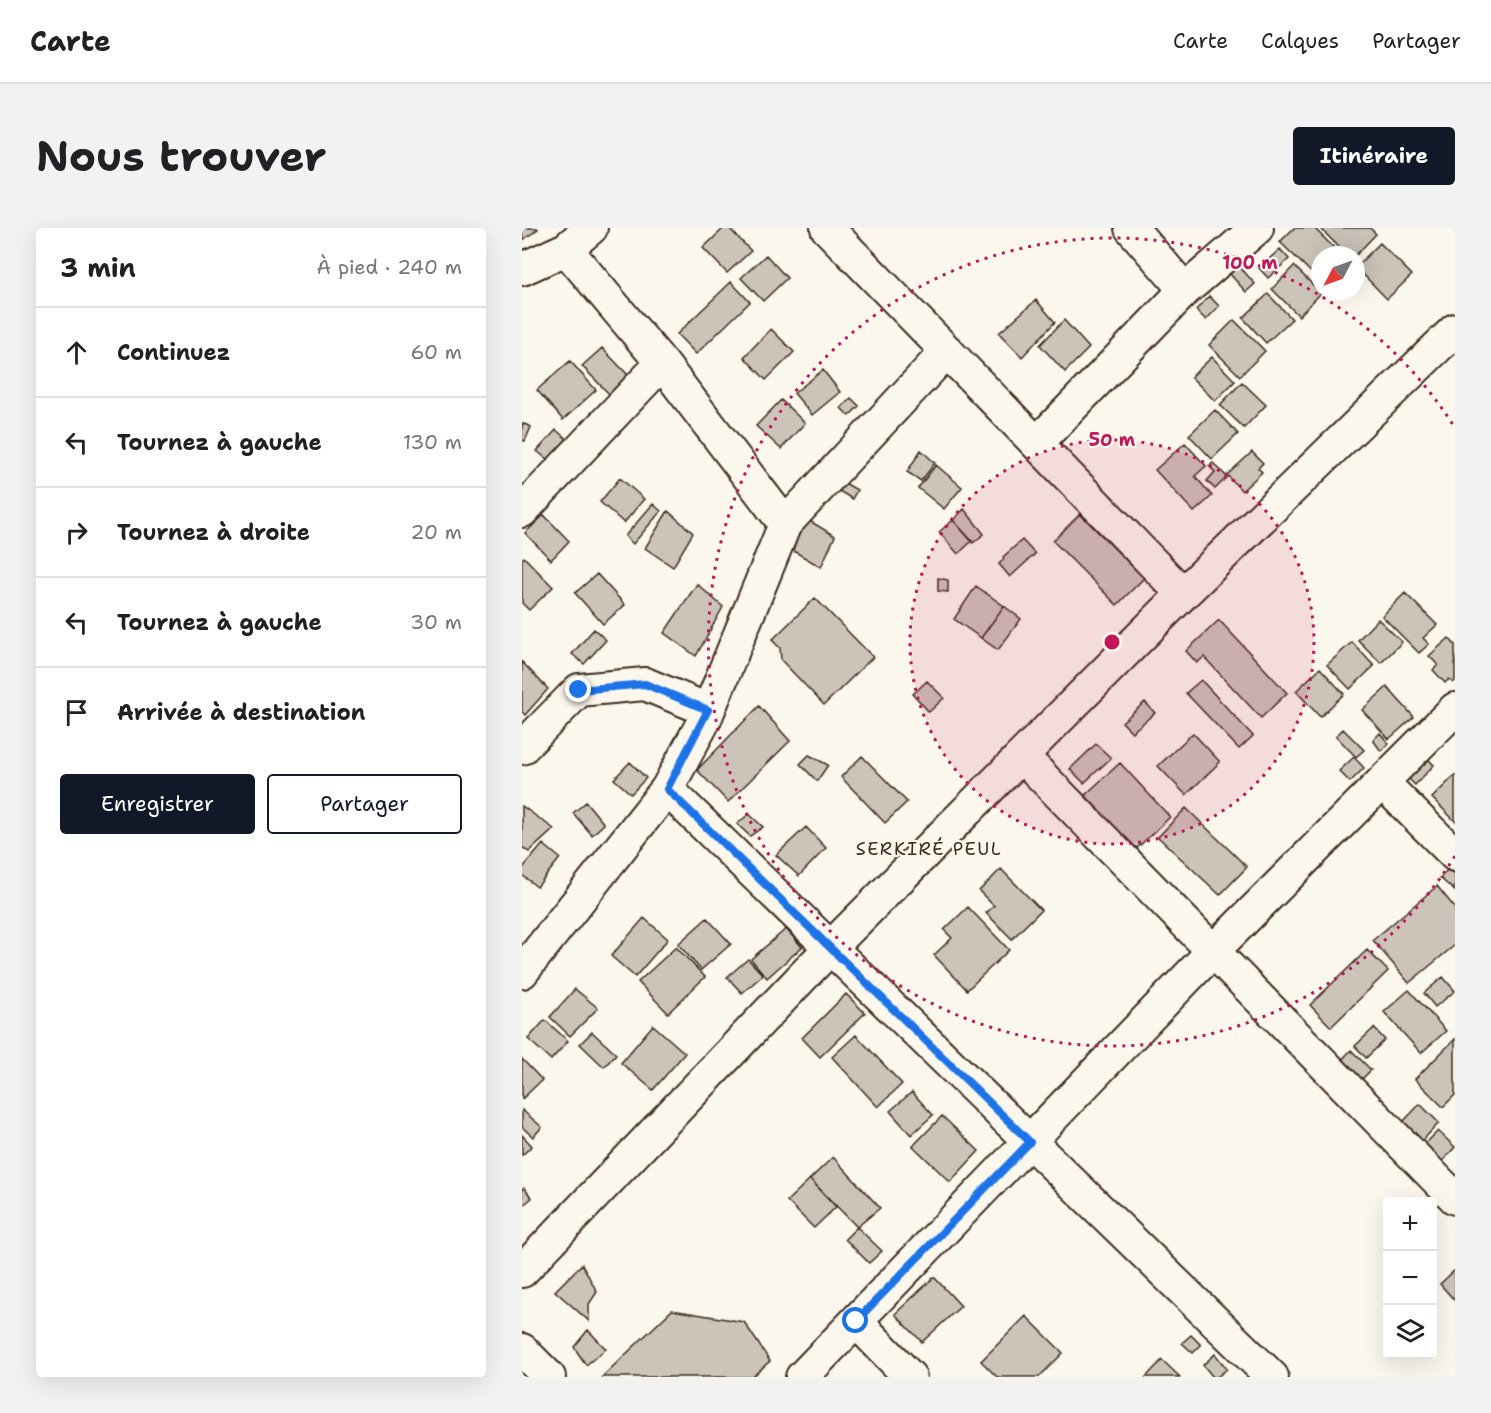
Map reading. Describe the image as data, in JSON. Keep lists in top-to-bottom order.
{
  "districts": ["SERKIRÉ PEUL"],
  "north": "bottom left",
  "page": {
    "header": "Carte",
    "nav": ["Carte", "Calques", "Partager"],
    "buttons": [
      "Itinéraire",
      ["Enregistrer", "Partager"]
    ],
    "title": "Nous trouver",
    "heading": ["3 min", "À pied · 240 m"],
    "list": [
      ["Continuez", "60 m"],
      ["Tournez à gauche", "130 m"],
      ["Tournez à droite", "20 m"],
      ["Tournez à gauche", "30 m"],
      "Arrivée à destination"
    ],
    "map_buttons": ["+", "−"]
  },
  "rings": ["100 m", "50 m"]
}
